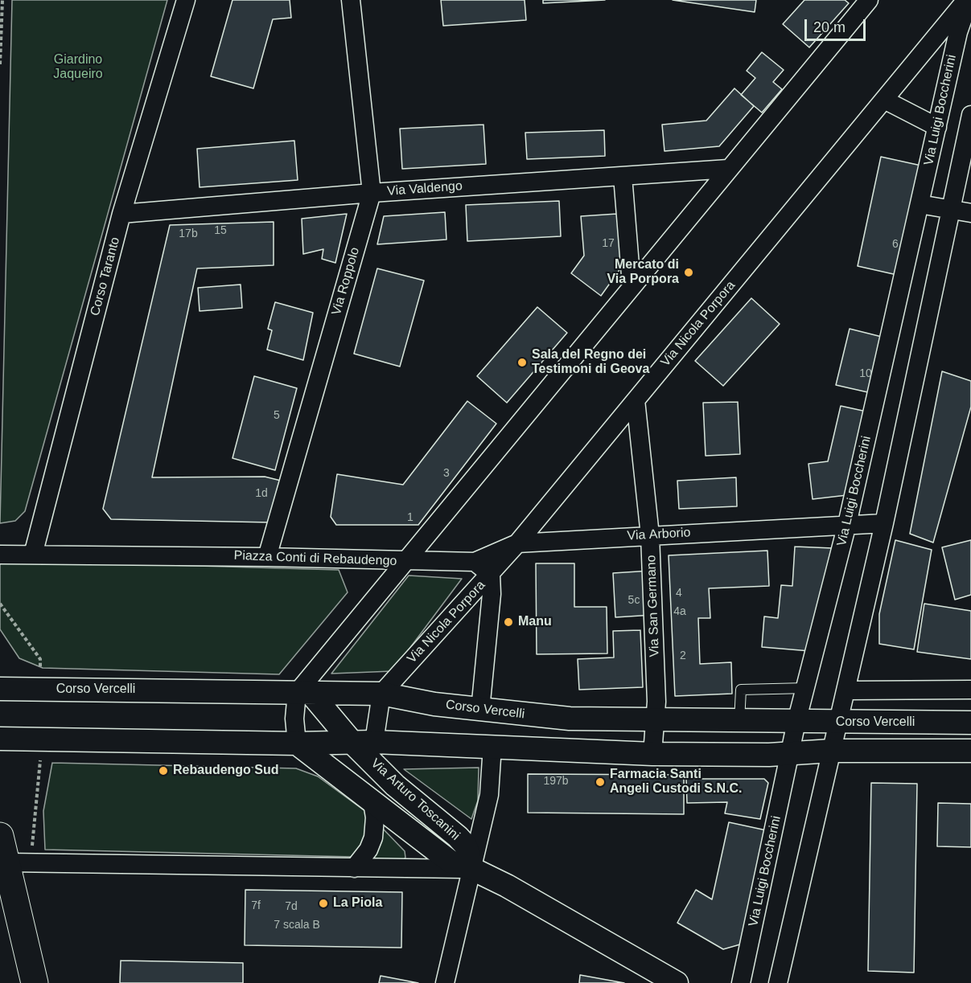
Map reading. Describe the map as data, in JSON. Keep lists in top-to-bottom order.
{
  "streets": {
    "street": [
      "Via Luigi Boccherini",
      "Via Valdengo",
      "Corso Taranto",
      "Via Roppolo",
      "Via Nicola Porpora",
      "Via Arborio",
      "Piazza Conti di Rebaudengo",
      "Via San Germano",
      "Corso Vercelli",
      "Via Arturo Toscanini"
    ]
  },
  "crossings": [
    ["Via Luigi Boccherini", "Via Arborio"],
    ["Via Luigi Boccherini", "Corso Vercelli"],
    ["Via Valdengo", "Corso Taranto"],
    ["Via Valdengo", "Via Roppolo"],
    ["Corso Taranto", "Piazza Conti di Rebaudengo"],
    ["Via Roppolo", "Piazza Conti di Rebaudengo"],
    ["Via Nicola Porpora", "Via Arborio"],
    ["Via Nicola Porpora", "Via San Germano"],
    ["Via Nicola Porpora", "Corso Vercelli"],
    ["Via Arborio", "Piazza Conti di Rebaudengo"],
    ["Via Arborio", "Via San Germano"],
    ["Via San Germano", "Corso Vercelli"],
    ["Corso Vercelli", "Via Arturo Toscanini"]
  ],
  "parks": ["Giardino Jaqueiro"],
  "places": [
    "Mercato di Via Porpora",
    "Sala del Regno dei Testimoni di Geova",
    "Manu",
    "Rebaudengo Sud",
    "Farmacia Santi Angeli Custodi S.N.C.",
    "La Piola"
  ],
  "house_numbers": [
    "15",
    "17b",
    "17",
    "6",
    "10",
    "5",
    "3",
    "1d",
    "1",
    "4",
    "5c",
    "4a",
    "2",
    "197b",
    "7f",
    "7d",
    "7 scala B"
  ],
  "scale_bar": "20 m"
}
